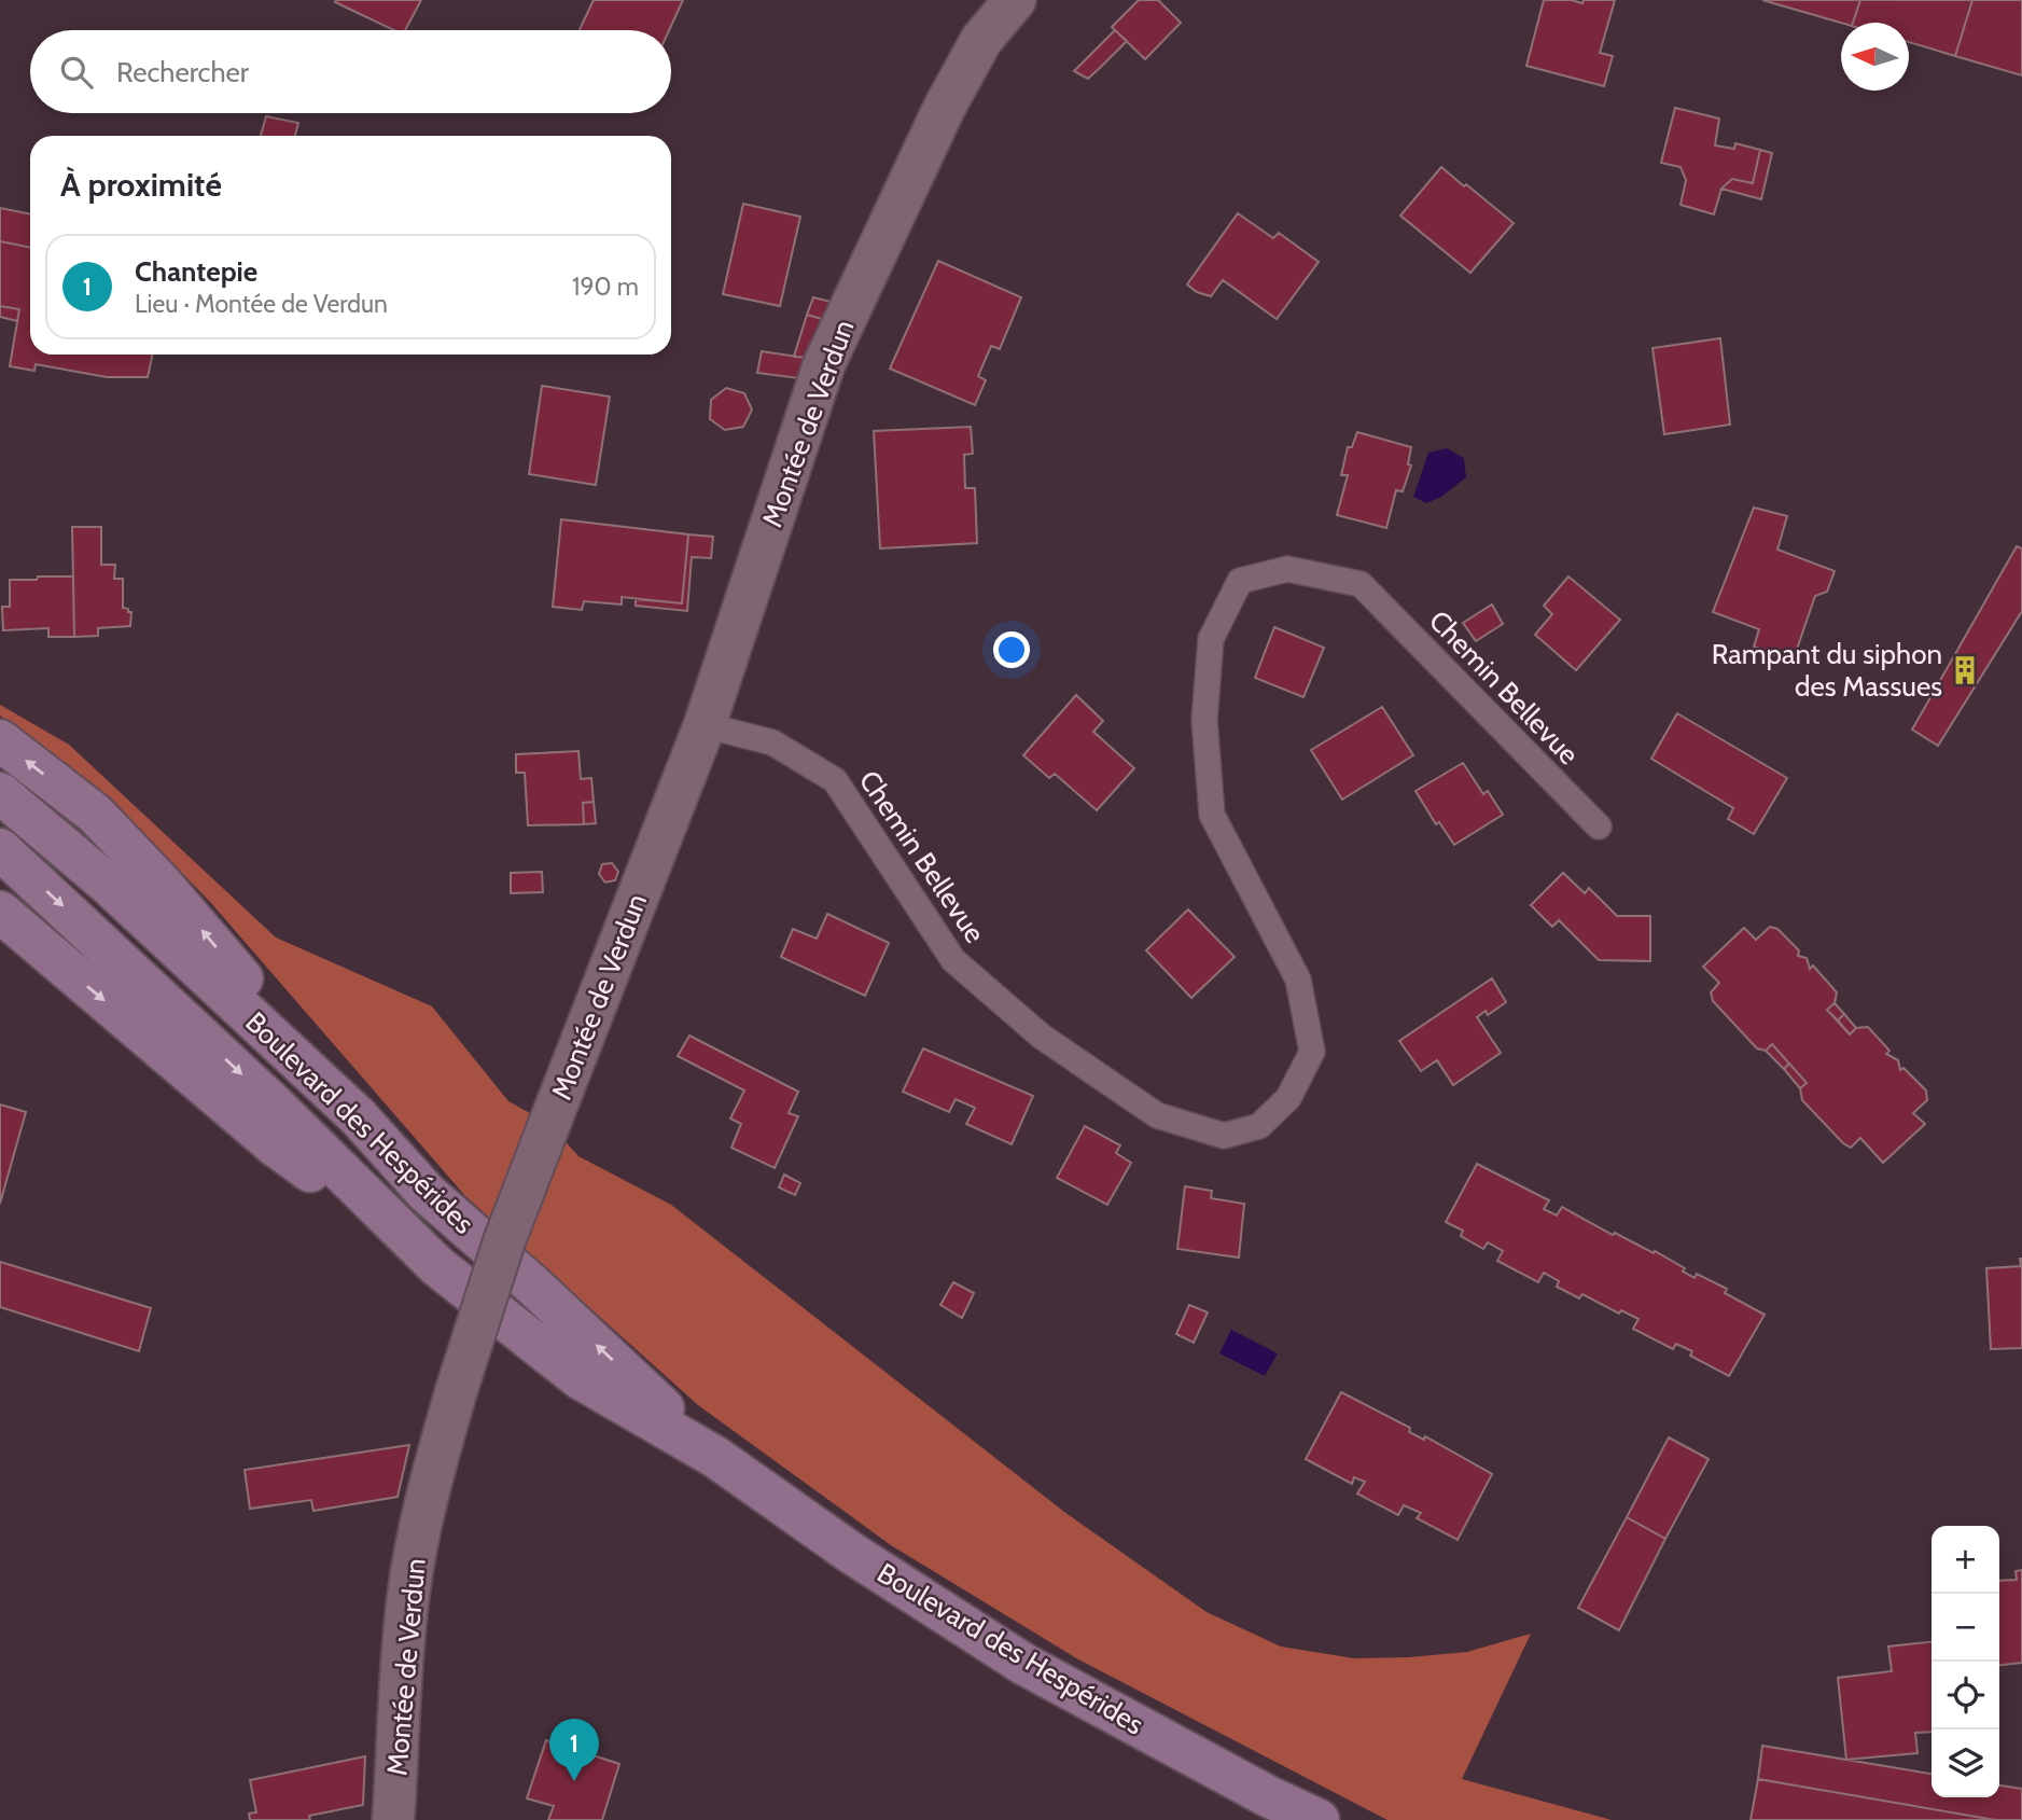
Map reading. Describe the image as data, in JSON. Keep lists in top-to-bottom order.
{
  "streets": {
    "main road": ["Boulevard des Hespérides"],
    "street": ["Montée de Verdun"],
    "lane": ["Chemin Bellevue"]
  },
  "crossings": [
    ["Montée de Verdun", "Chemin Bellevue"]
  ],
  "places": {
    "building": ["Rampant du siphon des Massues"]
  },
  "north": "left",
  "page": {
    "search": "Rechercher",
    "heading": "À proximité",
    "list": [
      {
        "mark": "1",
        "name": "Chantepie",
        "note": "Lieu · Montée de Verdun",
        "value": "190 m"
      }
    ],
    "map_buttons": ["+", "−"],
    "pins": "1"
  }
}
